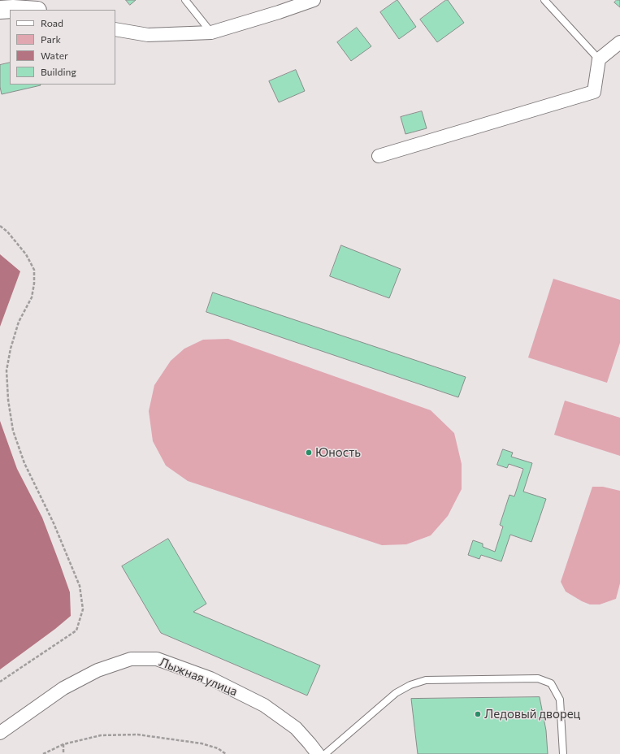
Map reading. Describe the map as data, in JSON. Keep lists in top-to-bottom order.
{
  "streets": {
    "street": ["Лыжная улица"]
  },
  "places": ["Юность", "Ледовый дворец"],
  "legend": [
    "Road",
    "Park",
    "Water",
    "Building"
  ]
}
